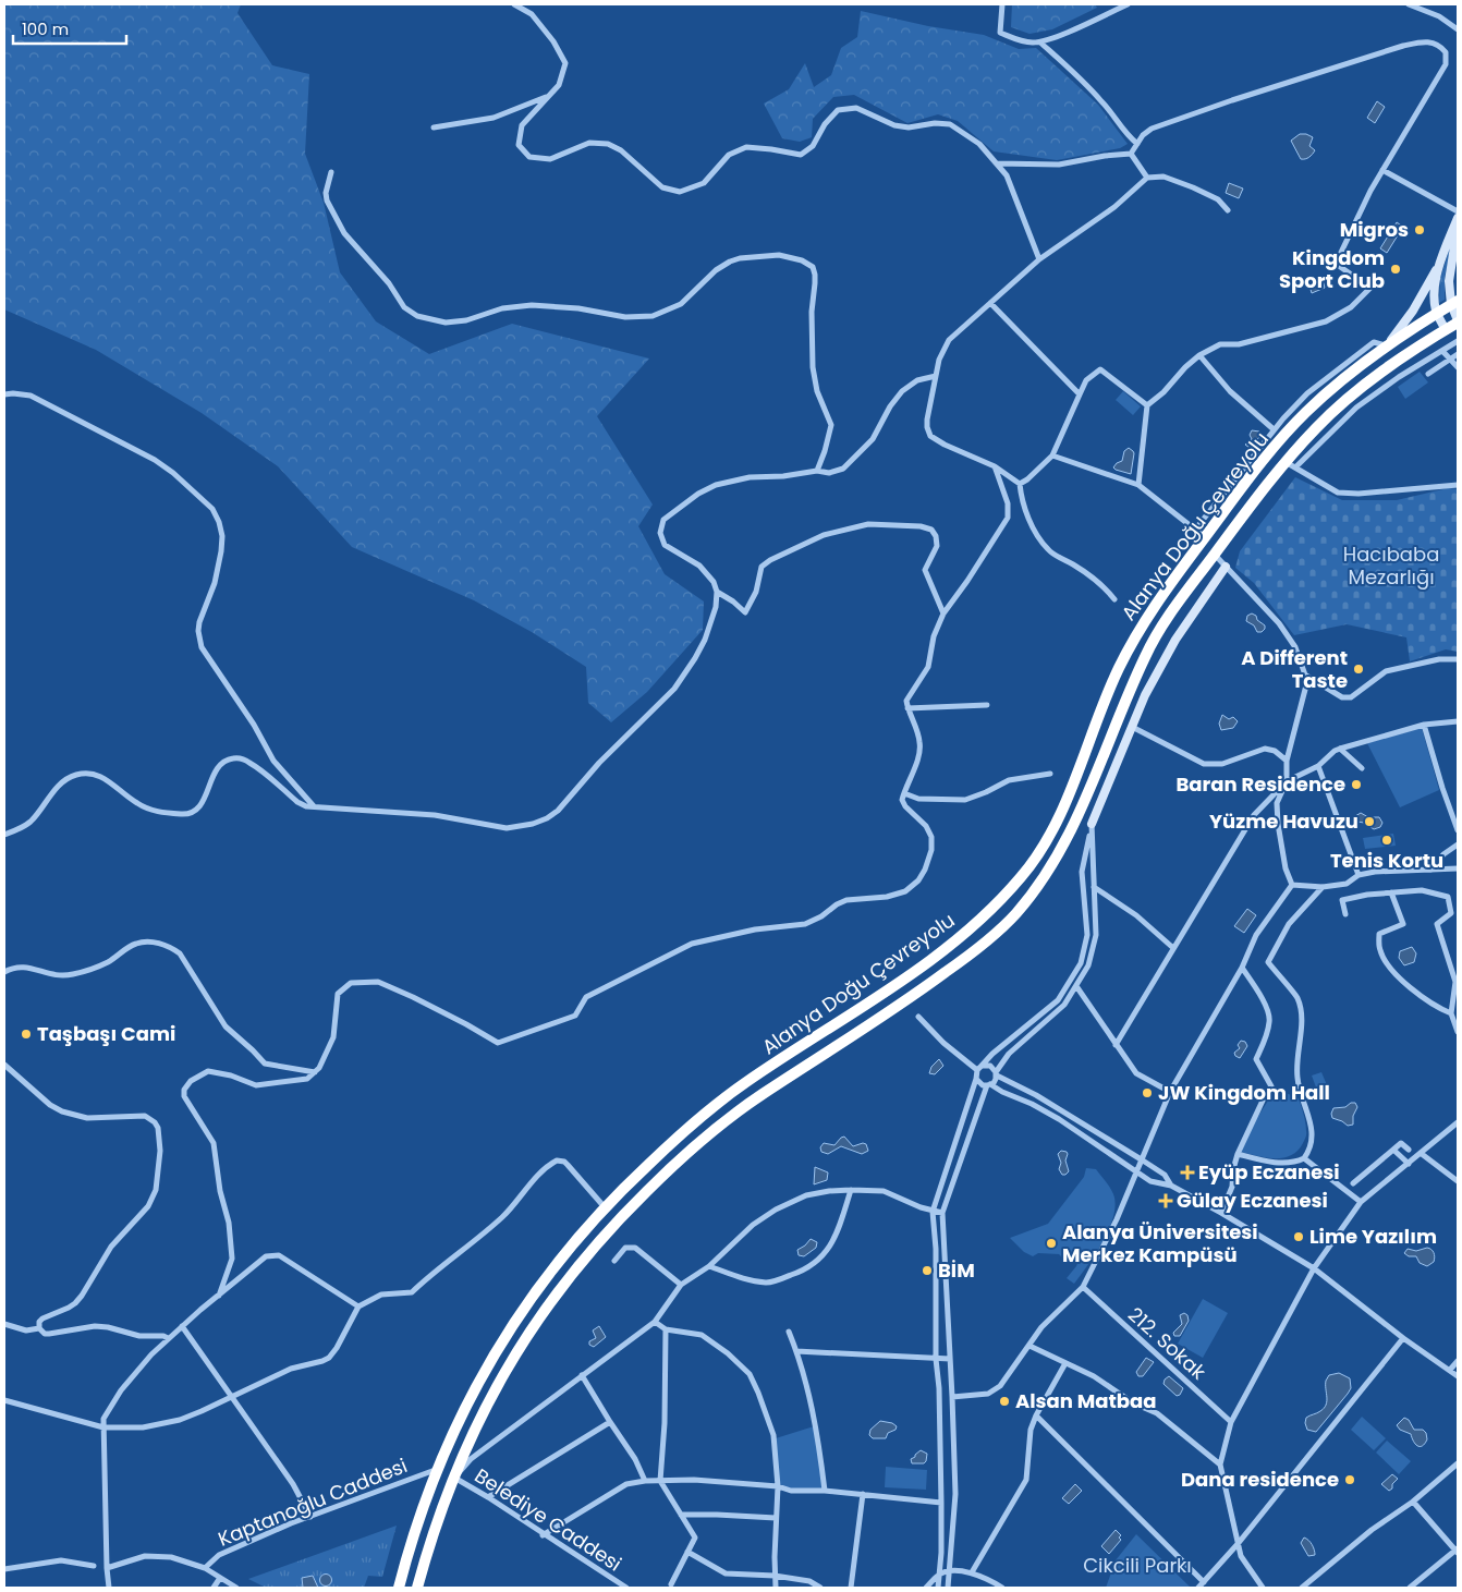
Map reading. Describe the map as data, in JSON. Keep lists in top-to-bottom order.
{
  "streets": {
    "highway": ["Alanya Doğu Çevreyolu"],
    "street": ["212. Sokak", "Kaptanoğlu Caddesi", "Belediye Caddesi"]
  },
  "crossings": [
    ["Alanya Doğu Çevreyolu", "Kaptanoğlu Caddesi"],
    ["Alanya Doğu Çevreyolu", "Belediye Caddesi"]
  ],
  "parks": ["Hacıbaba Mezarlığı", "Cikcili Parkı"],
  "places": {
    "other": [
      "Migros",
      "Kingdom Sport Club",
      "A Different Taste",
      "Baran Residence",
      "Yüzme Havuzu",
      "Tenis Kortu",
      "Taşbaşı Cami",
      "JW Kingdom Hall",
      "Lime Yazılım",
      "Alanya Üniversitesi Merkez Kampüsü",
      "BİM",
      "Alsan Matbaa",
      "Dana residence"
    ],
    "health": ["Eyüp Eczanesi", "Gülay Eczanesi"]
  },
  "scale_bar": "100 m"
}
